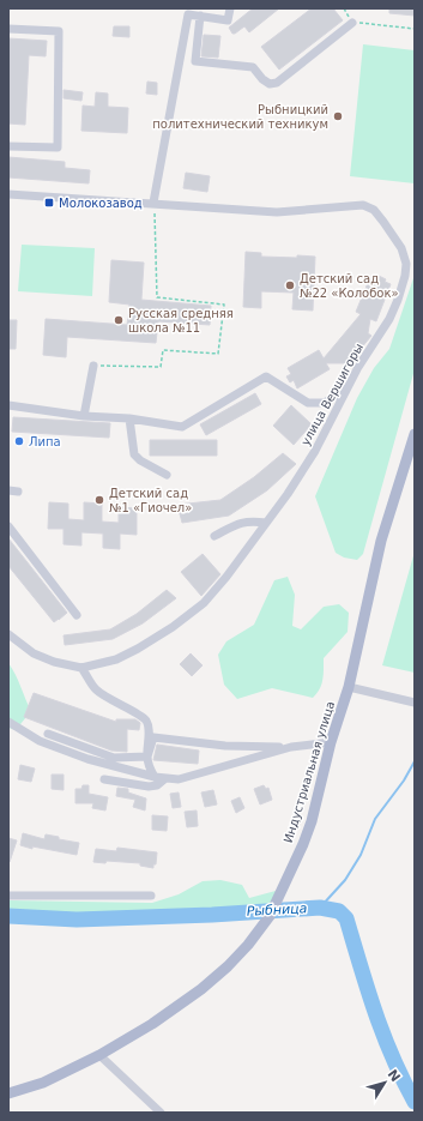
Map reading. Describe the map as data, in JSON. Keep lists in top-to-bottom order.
{
  "streets": {
    "main road": ["Индустриальная улица"],
    "street": ["улица Вершигоры"]
  },
  "water": ["Рыбница"],
  "places": {
    "other": [
      "Рыбницкий политехнический техникум",
      "Детский сад №22 «Колобок»",
      "Русская средняя школа №11",
      "Липа",
      "Детский сад №1 «Гиочел»"
    ],
    "transit": ["Молокозавод"]
  },
  "north": "top right"
}
